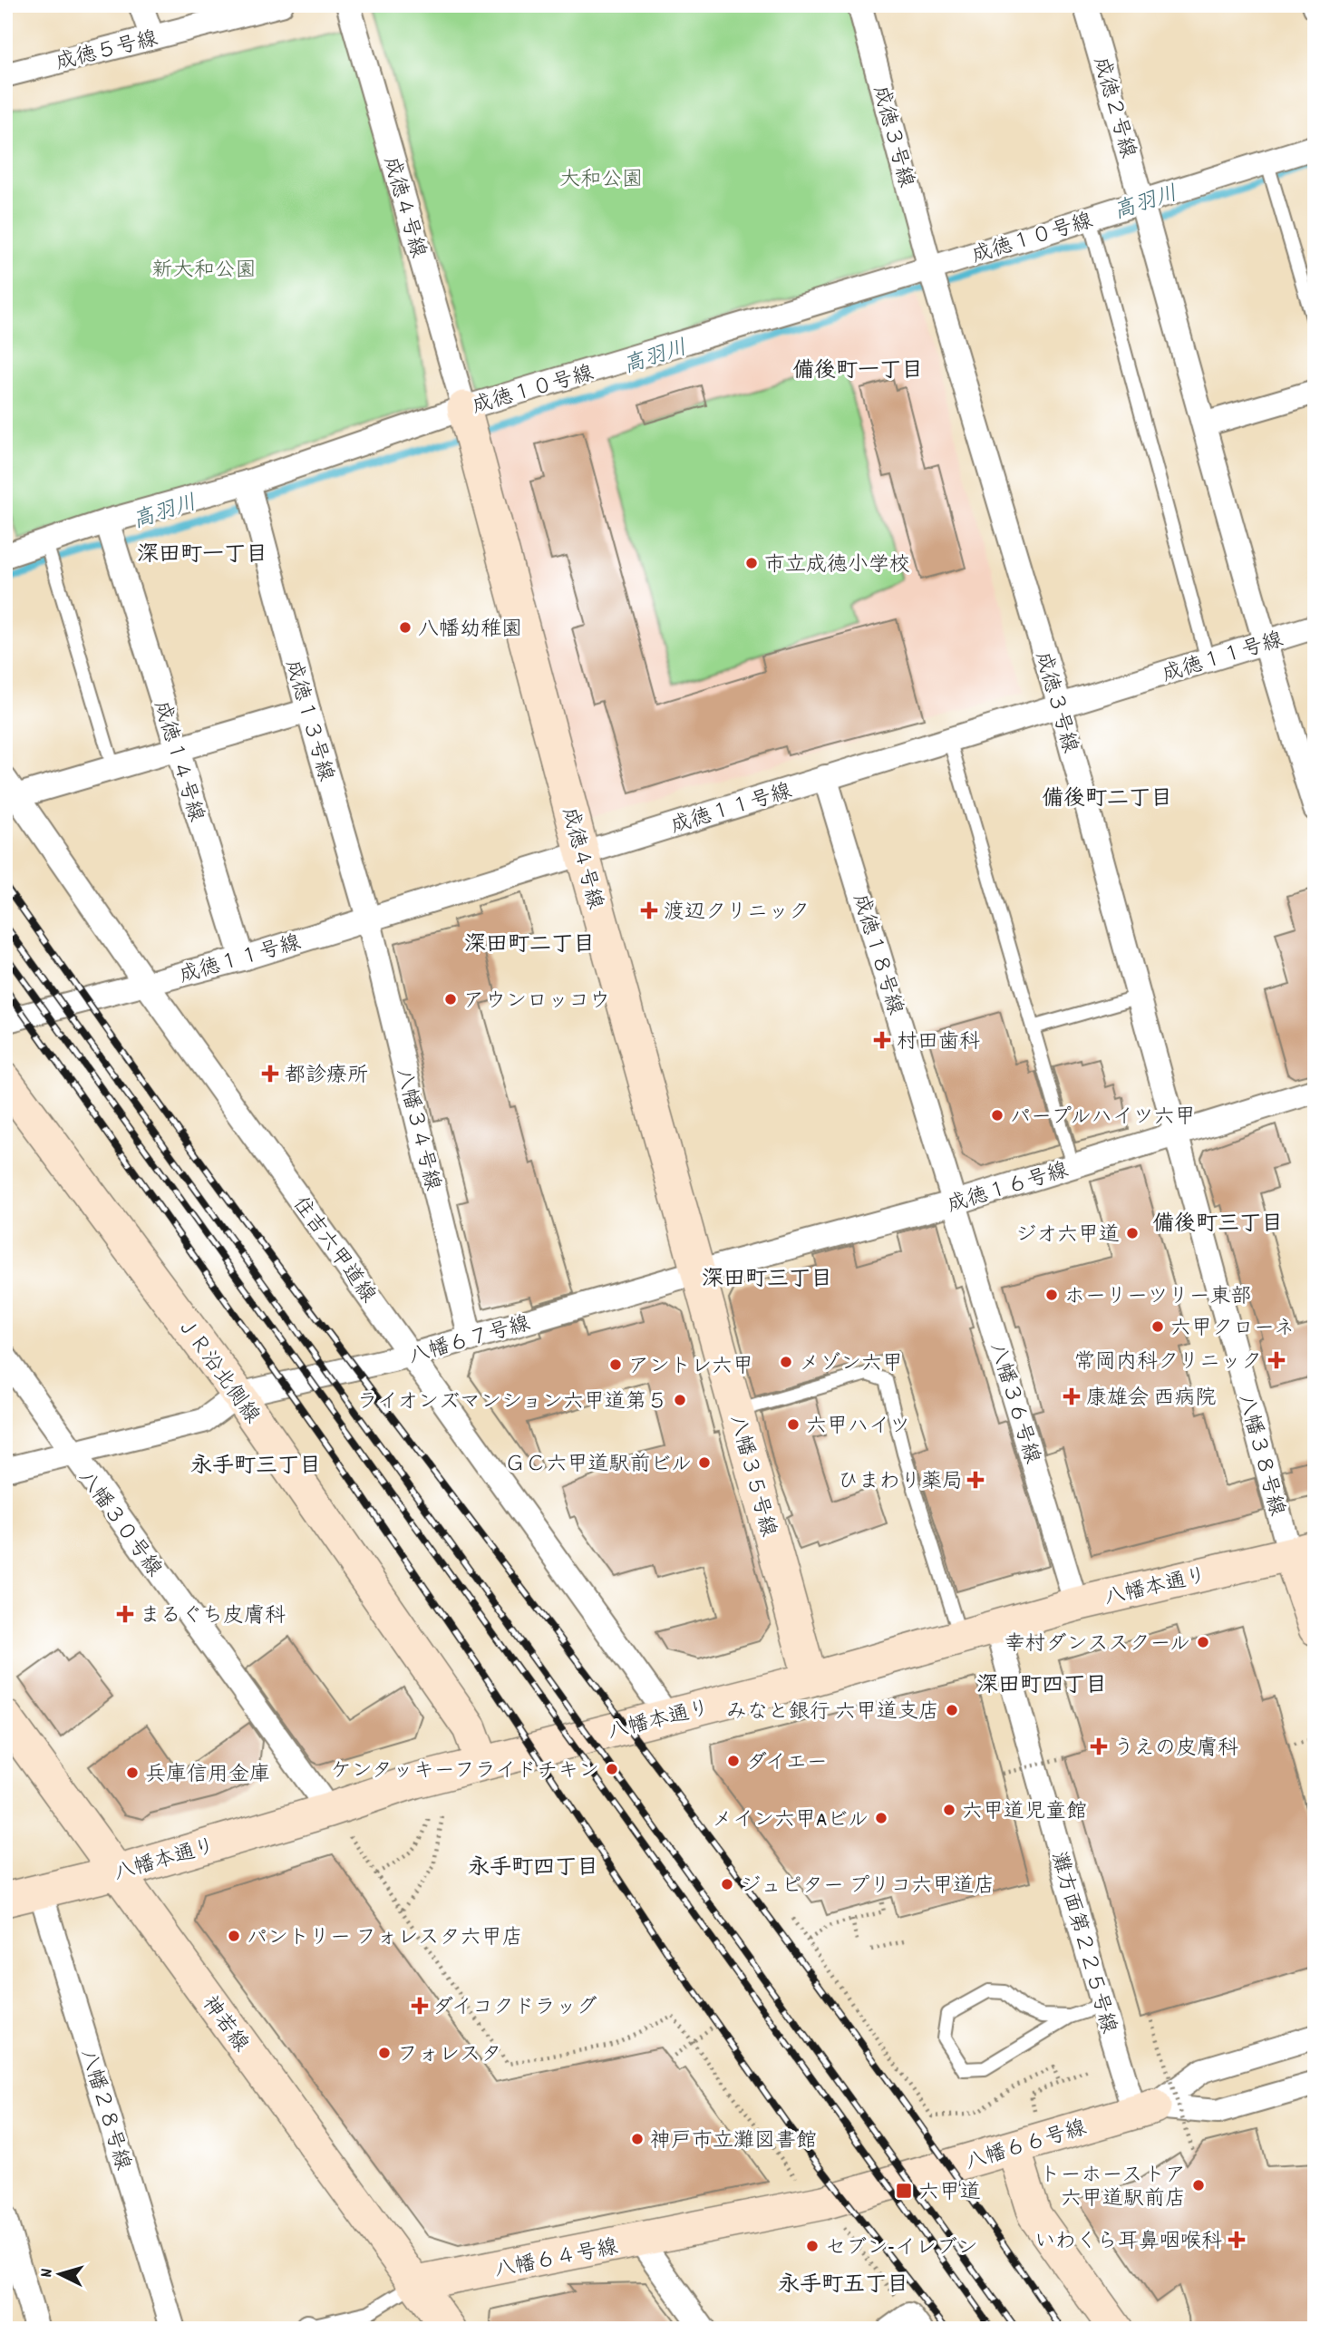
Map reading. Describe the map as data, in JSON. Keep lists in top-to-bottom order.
{
  "streets": {
    "street": [
      "成徳５号線",
      "成徳２号線",
      "成徳３号線",
      "成徳４号線",
      "成徳１０号線",
      "成徳１１号線",
      "成徳１３号線",
      "成徳１４号線",
      "成徳１８号線",
      "八幡３４号線",
      "成徳１６号線",
      "住吉六甲道線",
      "八幡６７号線",
      "ＪＲ沿北側線",
      "八幡３６号線",
      "八幡３８号線",
      "八幡３５号線",
      "八幡３０号線",
      "八幡本通り",
      "灘方面第２２５号線",
      "神若線",
      "八幡２８号線",
      "八幡６６号線",
      "八幡６４号線"
    ]
  },
  "crossings": [
    ["成徳２号線", "成徳１０号線"],
    ["成徳２号線", "成徳１１号線"],
    ["成徳３号線", "成徳１０号線"],
    ["成徳３号線", "成徳１１号線"],
    ["成徳３号線", "成徳１６号線"],
    ["成徳３号線", "八幡３８号線"],
    ["成徳４号線", "成徳１０号線"],
    ["成徳４号線", "成徳１１号線"],
    ["成徳４号線", "成徳１６号線"],
    ["成徳４号線", "八幡６７号線"],
    ["成徳４号線", "八幡３５号線"],
    ["成徳１０号線", "成徳１３号線"],
    ["成徳１０号線", "成徳１４号線"],
    ["成徳１１号線", "成徳１３号線"],
    ["成徳１１号線", "成徳１４号線"],
    ["成徳１１号線", "成徳１８号線"],
    ["成徳１１号線", "八幡３４号線"],
    ["成徳１１号線", "住吉六甲道線"],
    ["成徳１３号線", "八幡３４号線"],
    ["成徳１８号線", "成徳１６号線"],
    ["成徳１８号線", "八幡３６号線"],
    ["八幡３４号線", "八幡６７号線"],
    ["成徳１６号線", "八幡６７号線"],
    ["成徳１６号線", "八幡３６号線"],
    ["成徳１６号線", "八幡３８号線"],
    ["成徳１６号線", "八幡３５号線"],
    ["住吉六甲道線", "八幡６７号線"],
    ["住吉六甲道線", "八幡本通り"],
    ["八幡６７号線", "ＪＲ沿北側線"],
    ["八幡６７号線", "八幡３５号線"],
    ["ＪＲ沿北側線", "八幡本通り"],
    ["八幡３６号線", "八幡本通り"],
    ["八幡３８号線", "八幡本通り"],
    ["八幡３５号線", "八幡本通り"],
    ["八幡３０号線", "八幡本通り"],
    ["八幡本通り", "灘方面第２２５号線"],
    ["八幡本通り", "神若線"],
    ["八幡本通り", "八幡２８号線"],
    ["灘方面第２２５号線", "八幡６６号線"],
    ["神若線", "八幡６４号線"],
    ["八幡６６号線", "八幡６４号線"]
  ],
  "districts": [
    "備後町一丁目",
    "深田町一丁目",
    "備後町二丁目",
    "深田町二丁目",
    "備後町三丁目",
    "深田町三丁目",
    "永手町三丁目",
    "深田町四丁目",
    "永手町四丁目",
    "永手町五丁目"
  ],
  "water": ["高羽川"],
  "parks": ["大和公園", "新大和公園"],
  "places": {
    "other": [
      "市立成徳小学校",
      "八幡幼稚園",
      "アウンロッコウ",
      "パープルハイツ六甲",
      "ジオ六甲道",
      "ホーリーツリー東部",
      "六甲クローネ",
      "メゾン六甲",
      "アントレ六甲",
      "ライオンズマンション六甲道第５",
      "六甲ハイツ",
      "ＧＣ六甲道駅前ビル",
      "幸村ダンススクール",
      "みなと銀行 六甲道支店",
      "ダイエー",
      "ケンタッキーフライドチキン",
      "兵庫信用金庫",
      "六甲道児童館",
      "メイン六甲Aビル",
      "ジュピター プリコ六甲道店",
      "パントリー フォレスタ六甲店",
      "フォレスタ",
      "神戸市立灘図書館",
      "トーホーストア 六甲道駅前店",
      "セブン-イレブン"
    ],
    "health": [
      "渡辺クリニック",
      "村田歯科",
      "都診療所",
      "常岡内科クリニック",
      "康雄会 西病院",
      "ひまわり薬局",
      "まるぐち皮膚科",
      "うえの皮膚科",
      "ダイコクドラッグ",
      "いわくら耳鼻咽喉科"
    ],
    "transit": ["六甲道"]
  },
  "north": "left"
}
